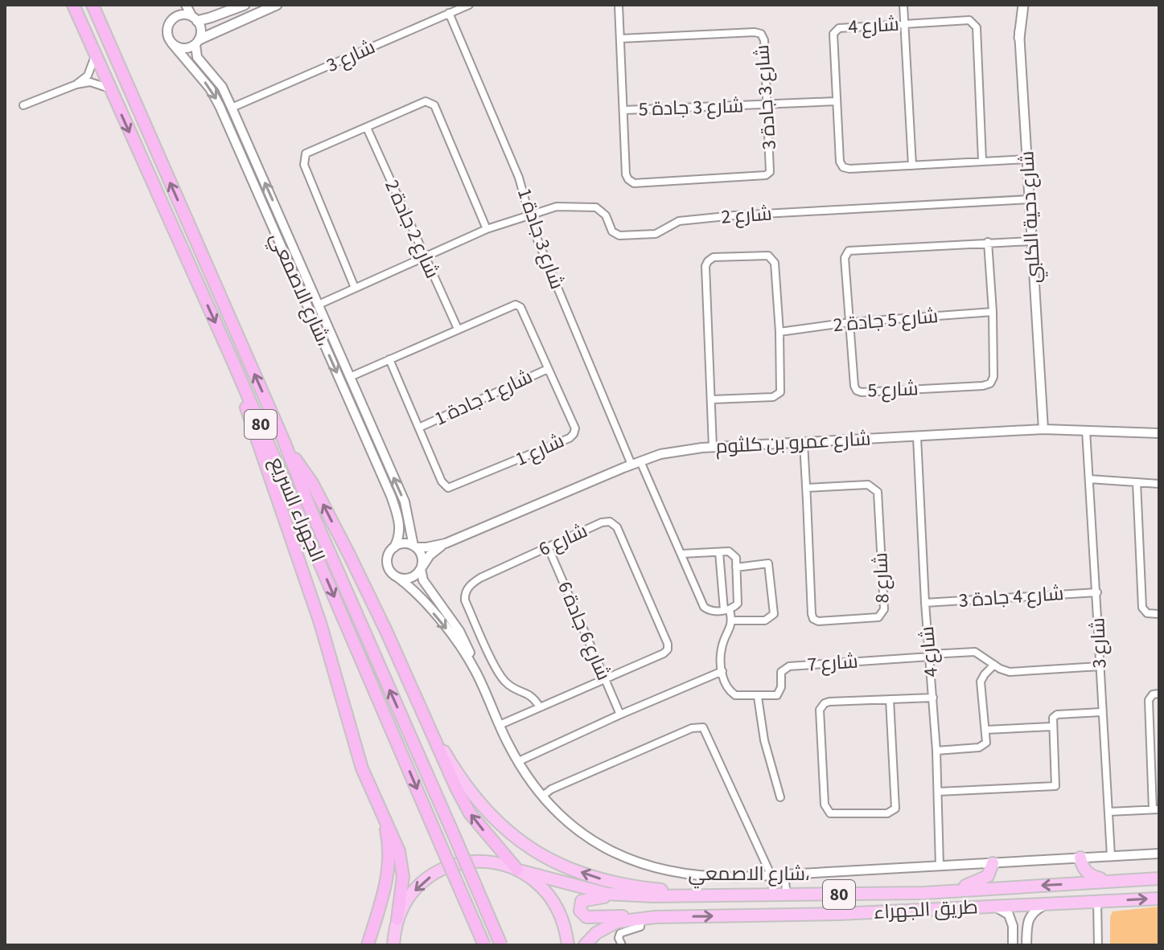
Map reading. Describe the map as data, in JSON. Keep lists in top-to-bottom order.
{
  "streets": {
    "highway": ["80", "الجهراء السريع", "طريق الجهراء"],
    "street": [
      "شارع 4",
      "شارع 3",
      "شارع 3 جادة 3",
      "شارع 3 جادة 5",
      "شارع 2",
      "شارع دحية الكلبي",
      "شارع 2 جادة 2",
      "شارع 3 جادة 1",
      "شارع الاصمعي،",
      "شارع 5 جادة 2",
      "شارع 5",
      "شارع 1 جادة 1",
      "شارع عمرو بن كلثوم",
      "شارع 1",
      "شارع 6",
      "شارع 8",
      "شارع 4 جادة 3",
      "شارع 6 جادة 6",
      "شارع 7"
    ]
  },
  "crossings": [
    ["شارع 4", "شارع 3 جادة 5"],
    ["شارع 4", "شارع دحية الكلبي"],
    ["شارع 4", "شارع الاصمعي،"],
    ["شارع 4", "شارع عمرو بن كلثوم"],
    ["شارع 4", "شارع 4 جادة 3"],
    ["شارع 4", "شارع 7"],
    ["شارع 3", "شارع 3 جادة 1"],
    ["شارع 3", "شارع الاصمعي،"],
    ["شارع 3", "شارع عمرو بن كلثوم"],
    ["شارع 3", "شارع 4 جادة 3"],
    ["شارع 3 جادة 3", "شارع 3 جادة 5"],
    ["شارع 2", "شارع دحية الكلبي"],
    ["شارع 2", "شارع 2 جادة 2"],
    ["شارع 2", "شارع 3 جادة 1"],
    ["شارع 2", "شارع الاصمعي،"],
    ["شارع دحية الكلبي", "شارع 5"],
    ["شارع دحية الكلبي", "شارع عمرو بن كلثوم"],
    ["شارع 2 جادة 2", "شارع 1"],
    ["شارع 3 جادة 1", "شارع عمرو بن كلثوم"],
    ["شارع الاصمعي،", "شارع عمرو بن كلثوم"],
    ["شارع الاصمعي،", "شارع 1"],
    ["شارع الاصمعي،", "شارع 6"],
    ["شارع 5 جادة 2", "شارع 5"],
    ["شارع 1 جادة 1", "شارع 1"],
    ["80", "طريق الجهراء"],
    ["شارع عمرو بن كلثوم", "شارع 8"],
    ["شارع 6", "شارع 6 جادة 6"]
  ]
}
